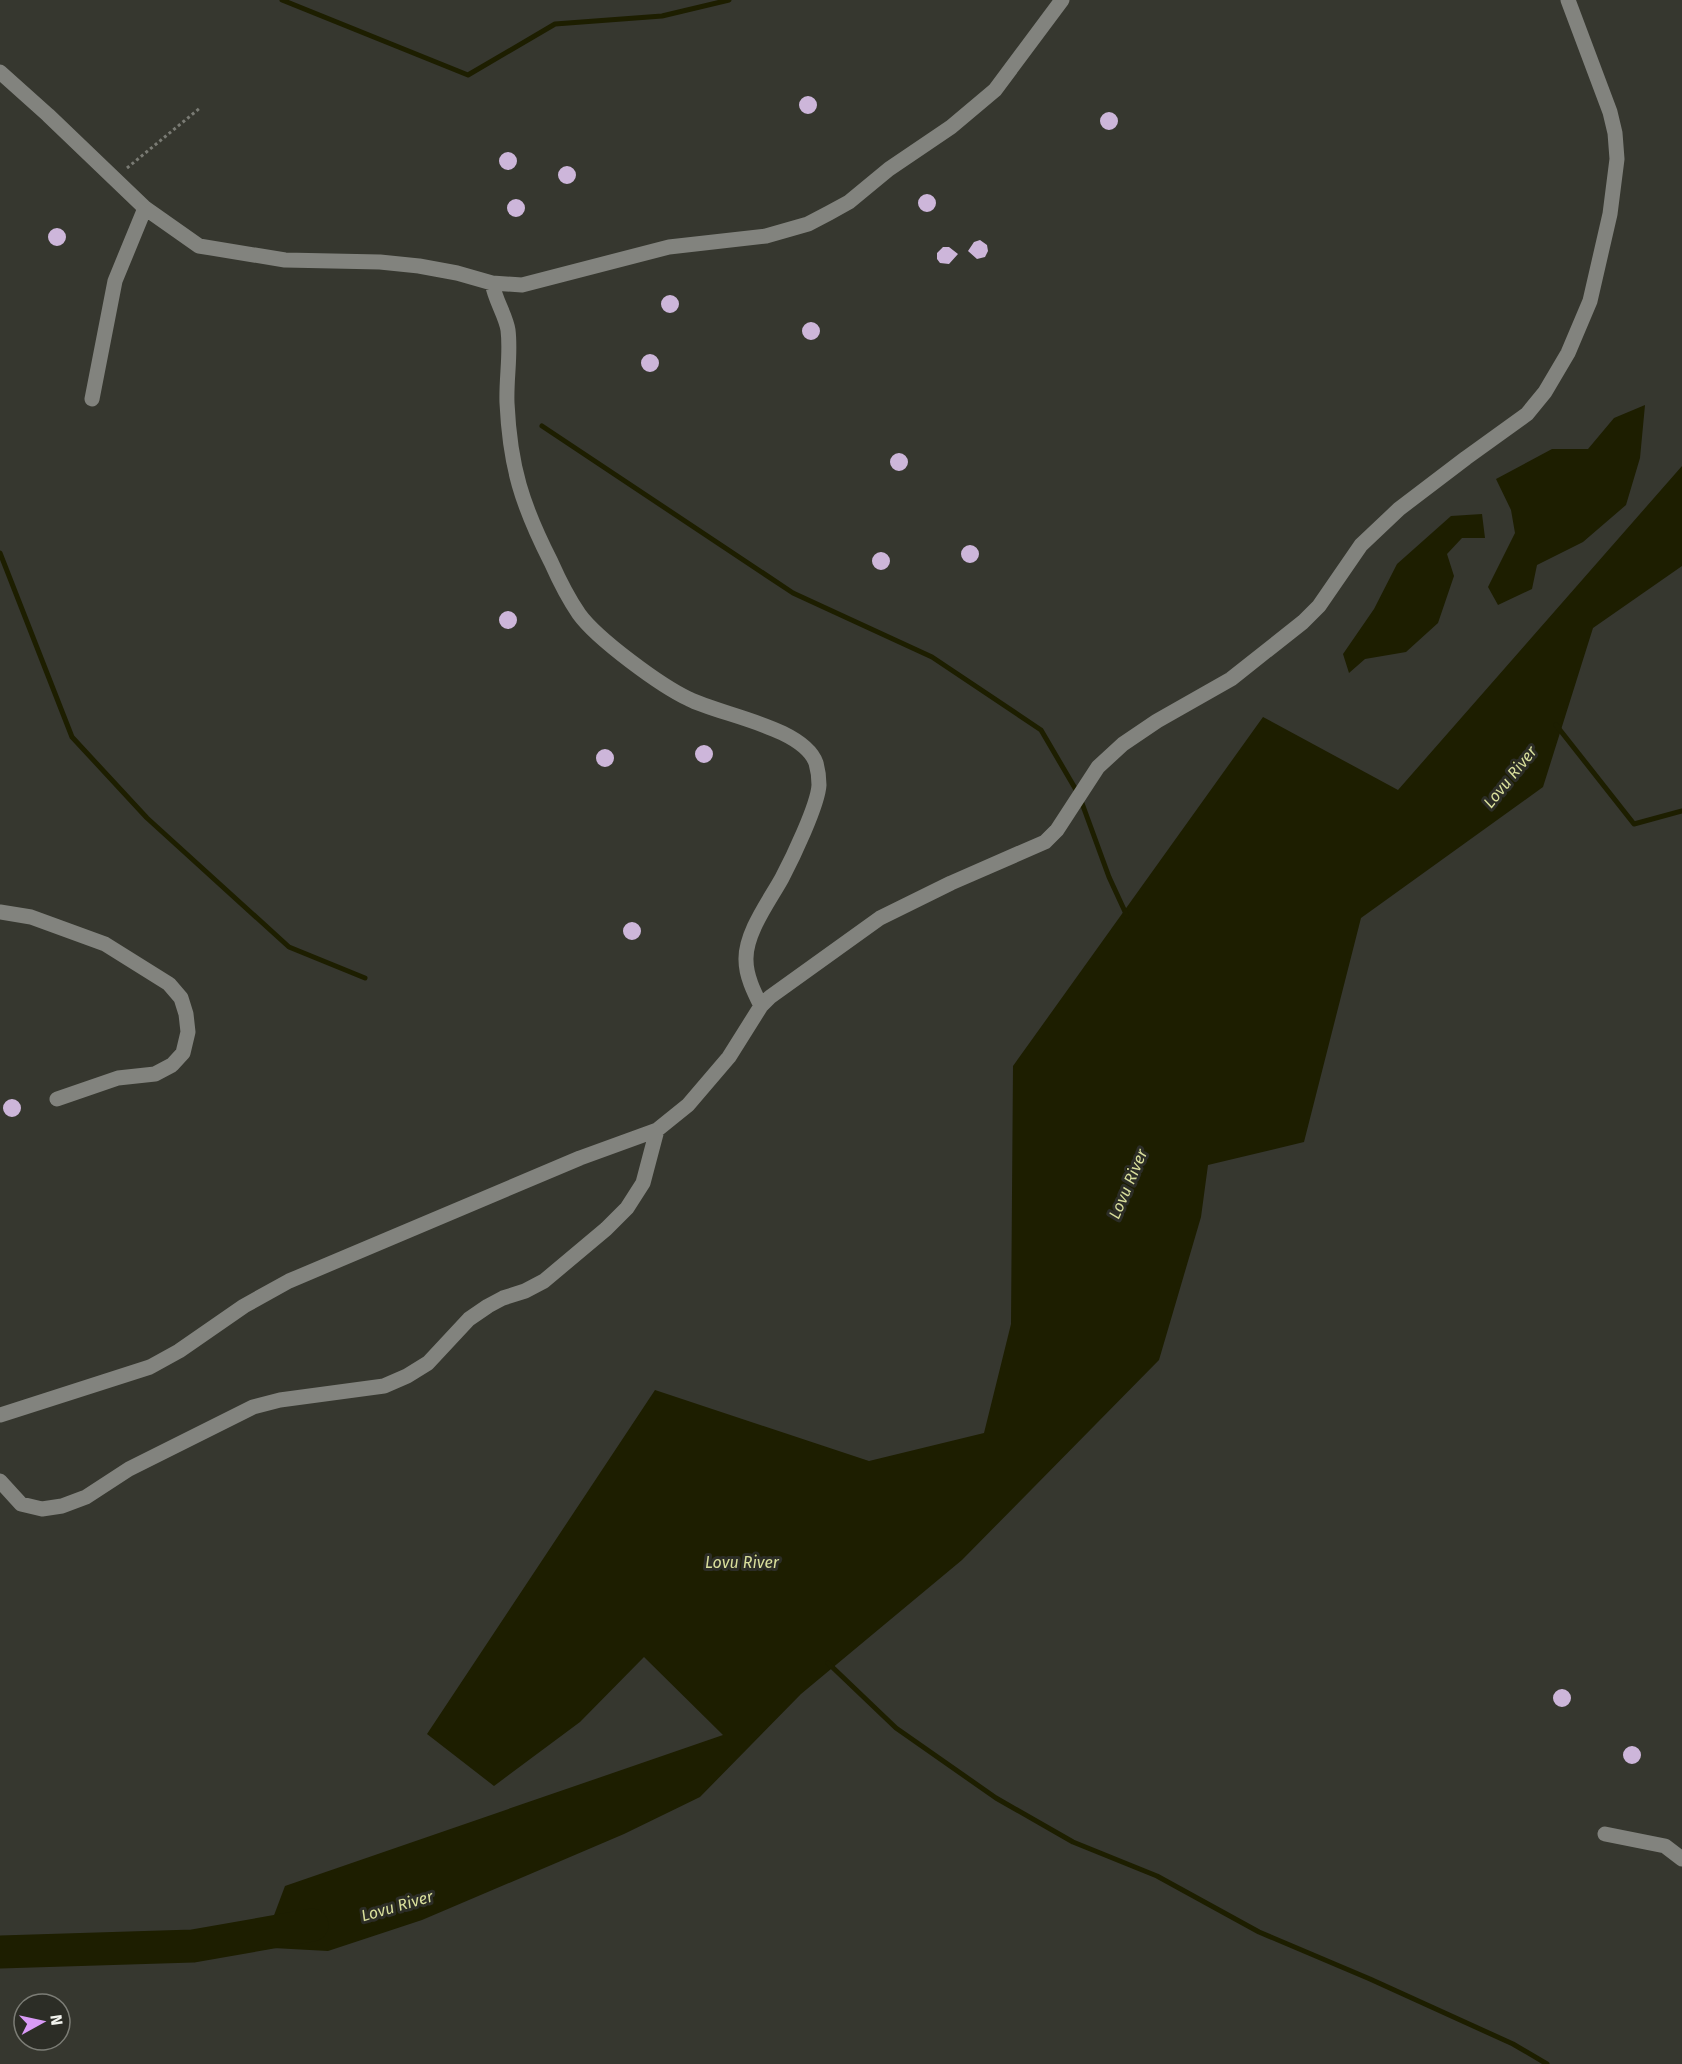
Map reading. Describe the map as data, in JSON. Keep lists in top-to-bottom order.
{
  "water": ["Lovu River"],
  "north": "right"
}
